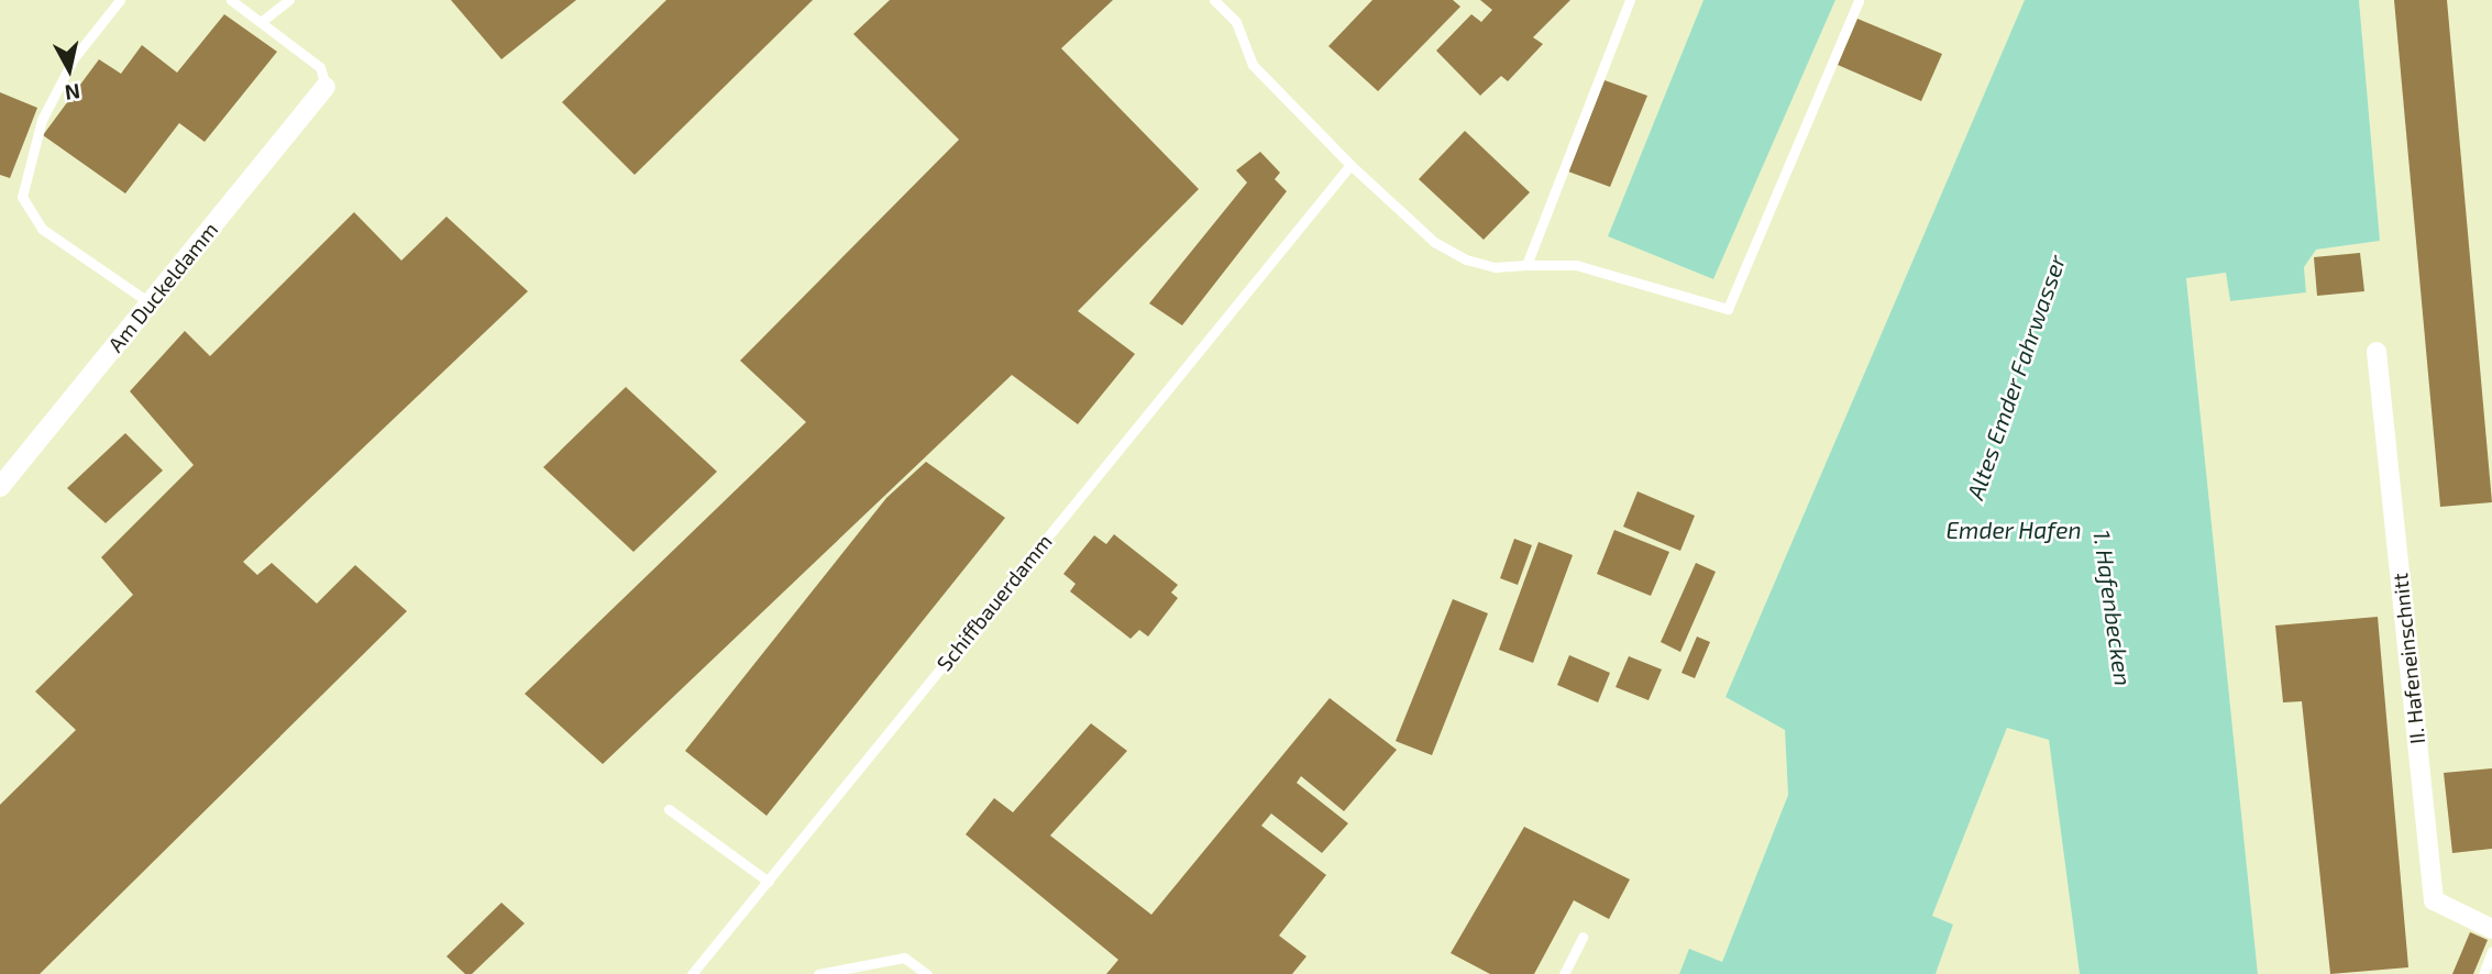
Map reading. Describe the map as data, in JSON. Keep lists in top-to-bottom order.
{
  "streets": {
    "street": ["Am Duckeldamm", "II. Hafeneinschnitt"],
    "lane": ["Schiffbauerdamm"]
  },
  "water": ["Altes Emder Fahrwasser", "Emder Hafen", "1. Hafenbecken"],
  "north": "bottom"
}
